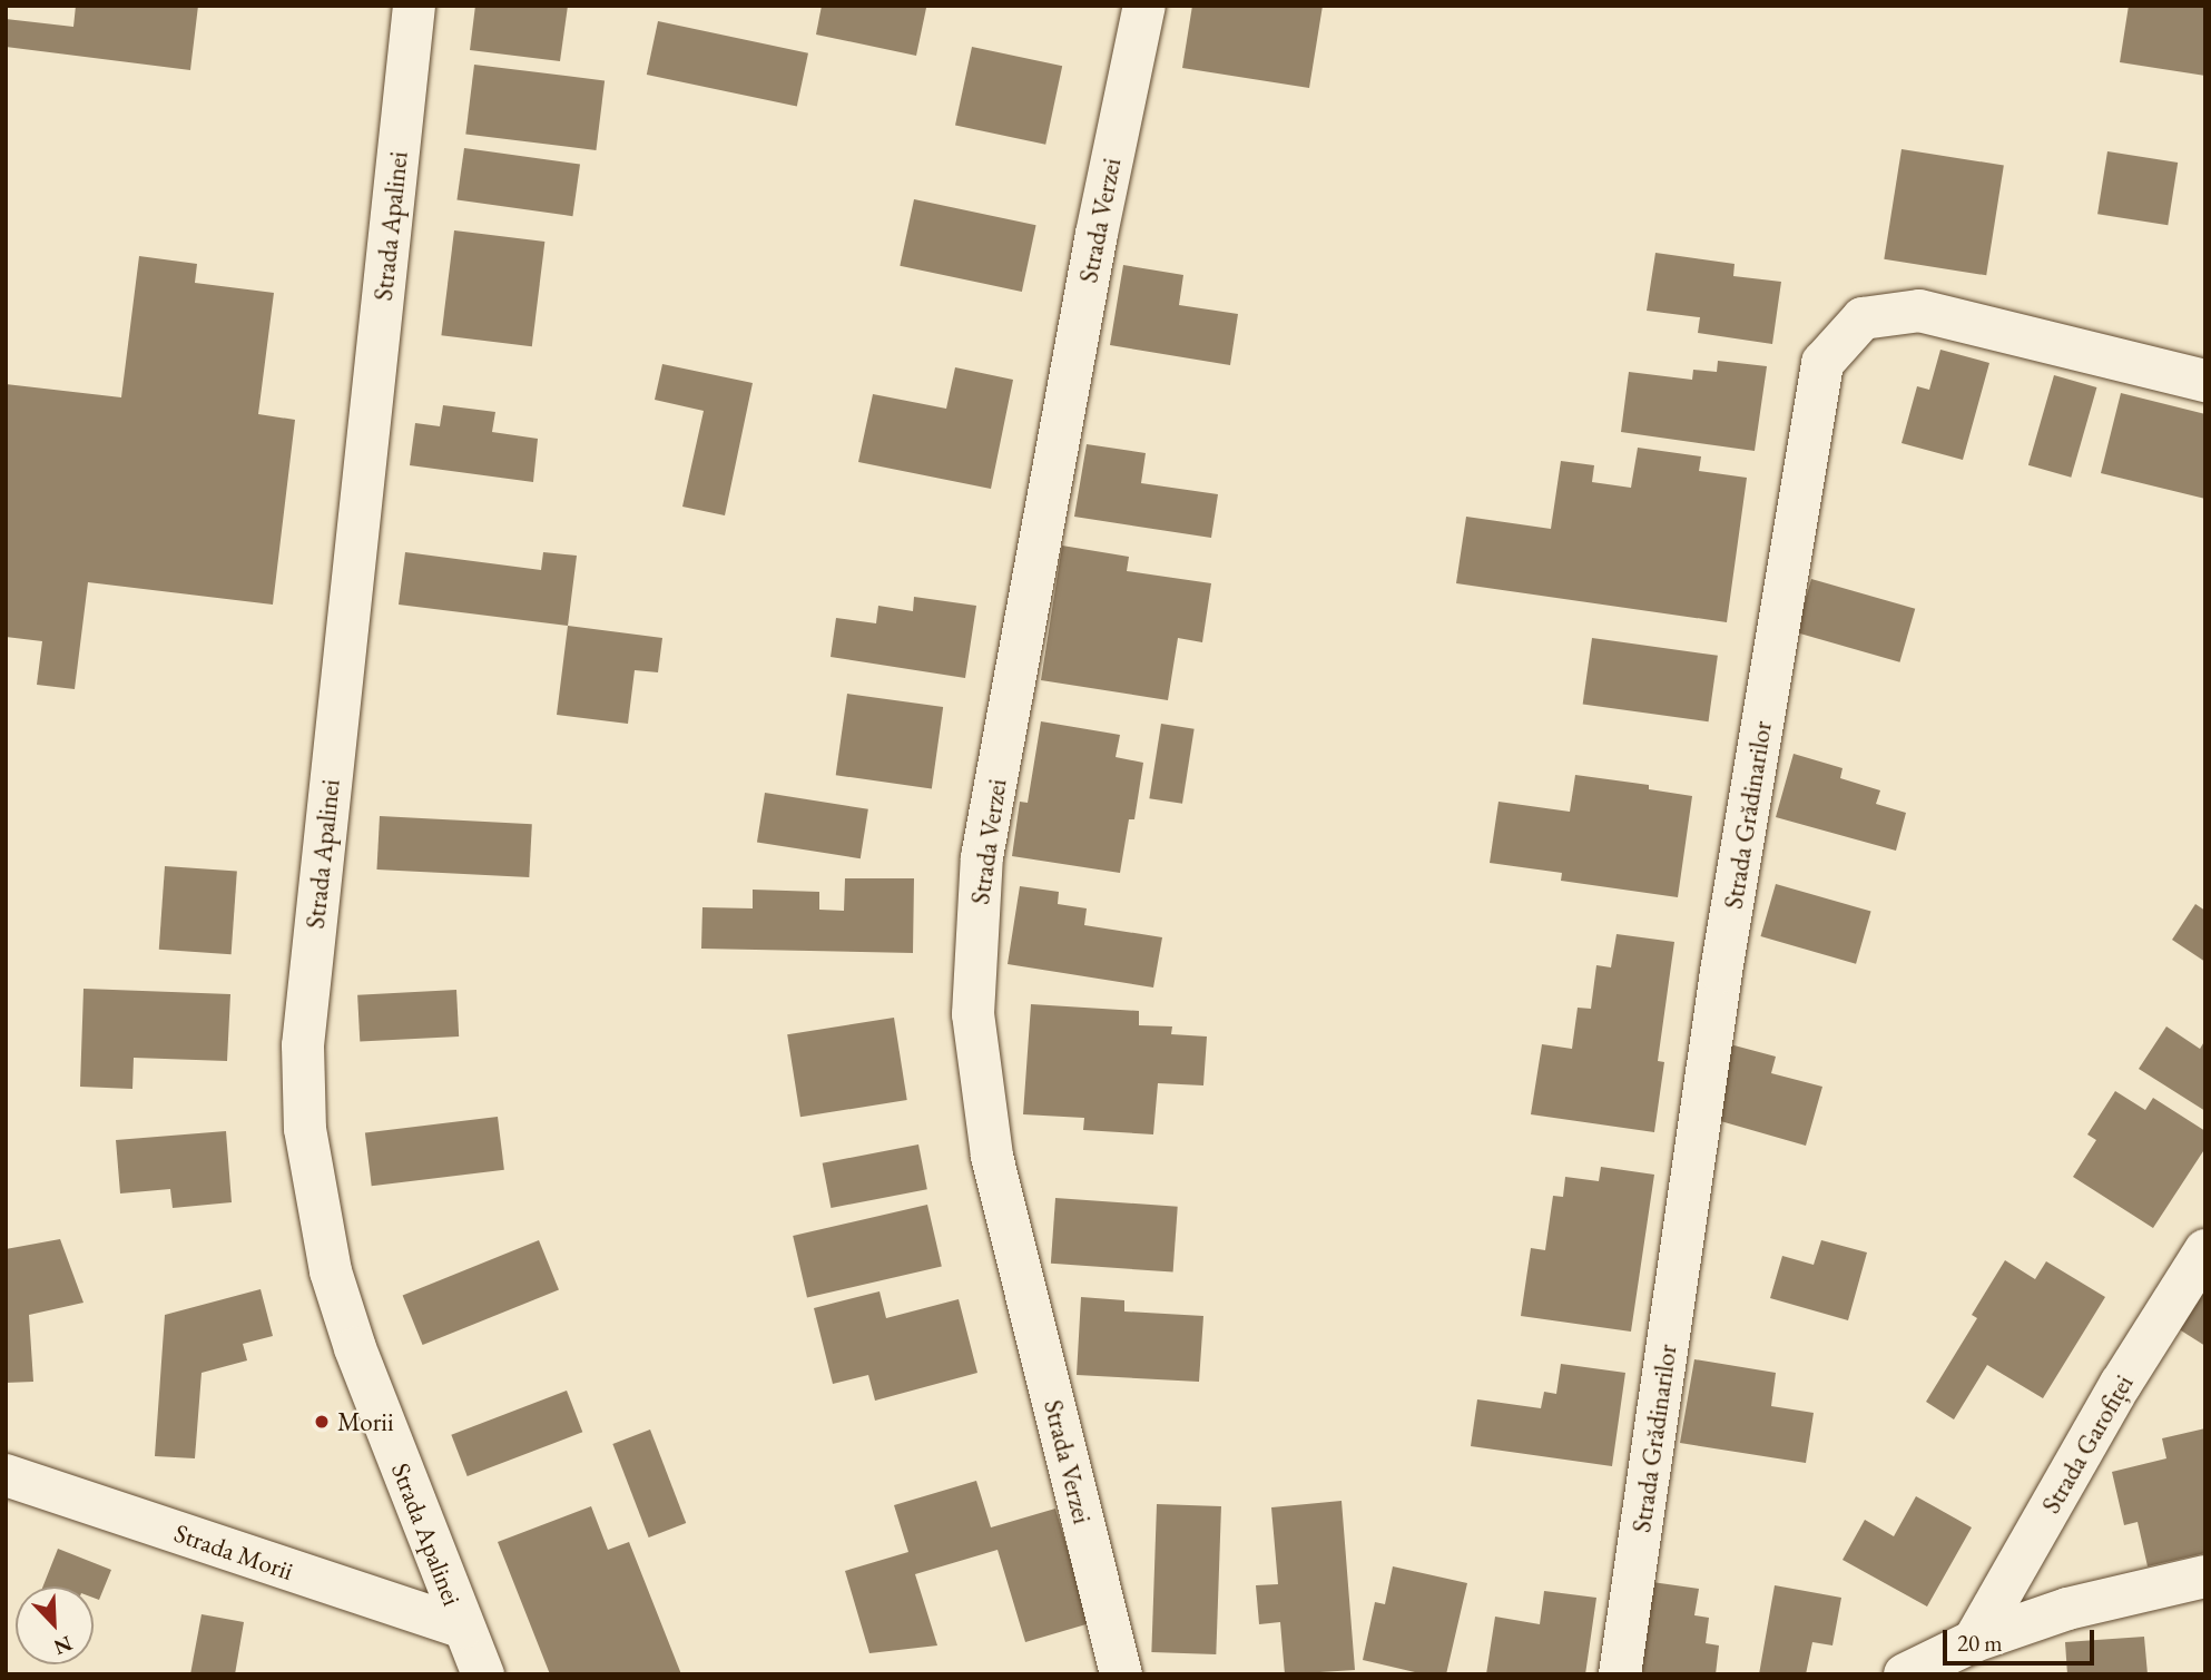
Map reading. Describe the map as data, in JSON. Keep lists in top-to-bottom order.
{
  "streets": {
    "street": [
      "Strada Verzei",
      "Strada Apalinei",
      "Strada Grădinarilor",
      "Strada Garofiței",
      "Strada Morii"
    ]
  },
  "crossings": [
    ["Strada Apalinei", "Strada Morii"]
  ],
  "places": ["Morii"],
  "scale_bar": "20 m",
  "north": "bottom right"
}
